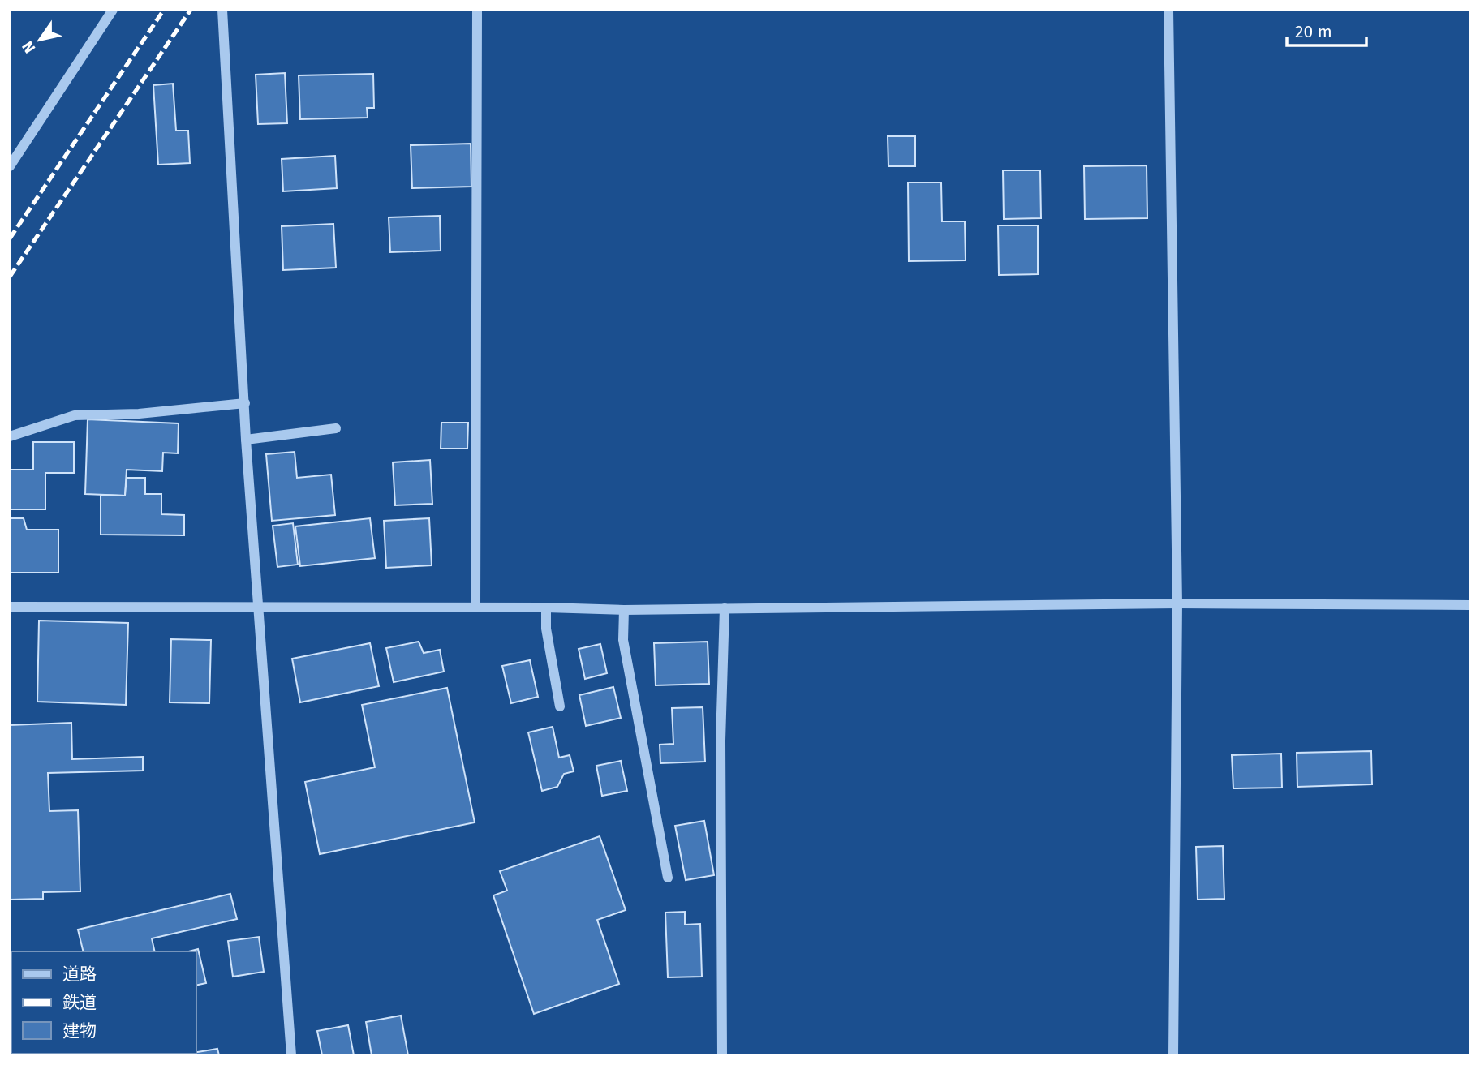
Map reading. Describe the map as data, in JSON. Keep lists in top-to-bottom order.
{
  "legend": ["道路", "鉄道", "建物"],
  "scale_bar": "20 m",
  "north": "bottom left"
}
